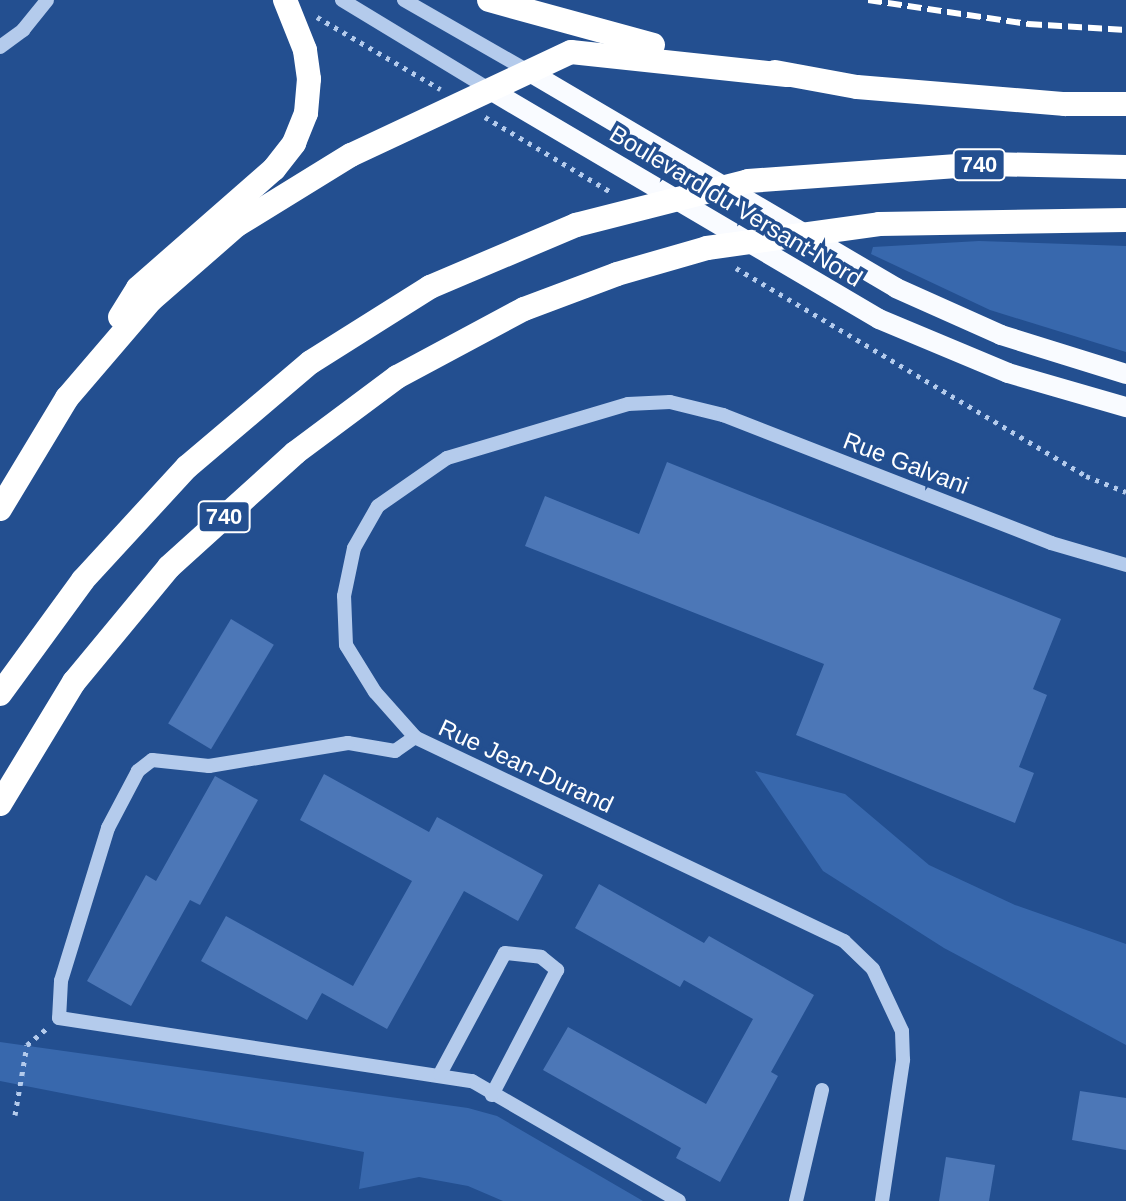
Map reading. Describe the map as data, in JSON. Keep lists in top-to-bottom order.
{
  "streets": {
    "highway": ["740"],
    "main road": ["Boulevard du Versant-Nord"],
    "street": ["Rue Galvani", "Rue Jean-Durand"]
  },
  "crossings": [
    ["Rue Galvani", "Rue Jean-Durand"]
  ]
}
